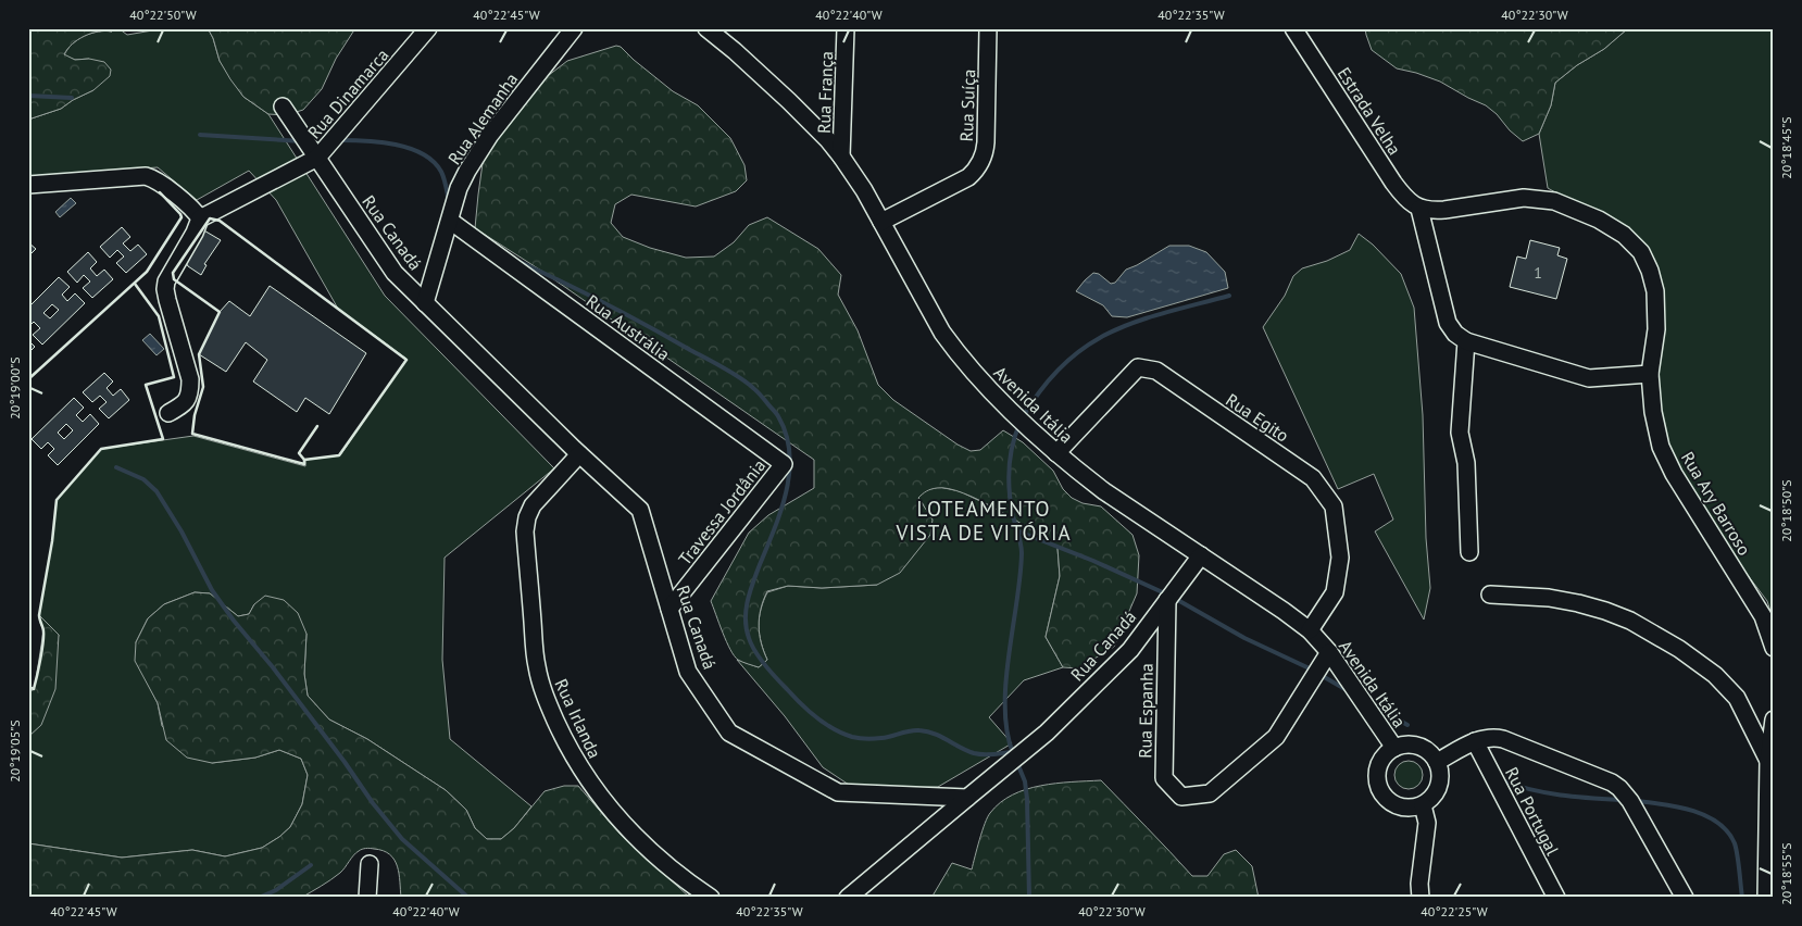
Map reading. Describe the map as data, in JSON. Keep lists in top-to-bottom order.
{
  "streets": {
    "street": [
      "Rua França",
      "Rua Dinamarca",
      "Rua Suíça",
      "Estrada Velha",
      "Rua Alemanha",
      "Rua Canadá",
      "Rua Austrália",
      "Avenida Itália",
      "Rua Egito",
      "Rua Ary Barroso",
      "Travessa Jordânia",
      "Rua Espanha",
      "Rua Irlanda",
      "Rua Portugal"
    ]
  },
  "crossings": [
    ["Rua França", "Avenida Itália"],
    ["Rua Dinamarca", "Rua Canadá"],
    ["Rua Suíça", "Avenida Itália"],
    ["Estrada Velha", "Rua Ary Barroso"],
    ["Rua Alemanha", "Rua Canadá"],
    ["Rua Alemanha", "Rua Austrália"],
    ["Rua Canadá", "Avenida Itália"],
    ["Rua Canadá", "Travessa Jordânia"],
    ["Rua Canadá", "Rua Espanha"],
    ["Rua Canadá", "Rua Irlanda"],
    ["Rua Austrália", "Travessa Jordânia"],
    ["Avenida Itália", "Rua Egito"],
    ["Avenida Itália", "Rua Espanha"]
  ],
  "districts": ["LOTEAMENTO VISTA DE VITÓRIA"],
  "house_numbers": ["1"],
  "coordinates": [
    "40°22'50\"W",
    "40°22'45\"W",
    "40°22'40\"W",
    "40°22'35\"W",
    "40°22'30\"W",
    "20°18'45\"S",
    "20°19'00\"S",
    "20°18'50\"S",
    "20°19'05\"S",
    "20°18'55\"S",
    "40°22'25\"W"
  ]
}
